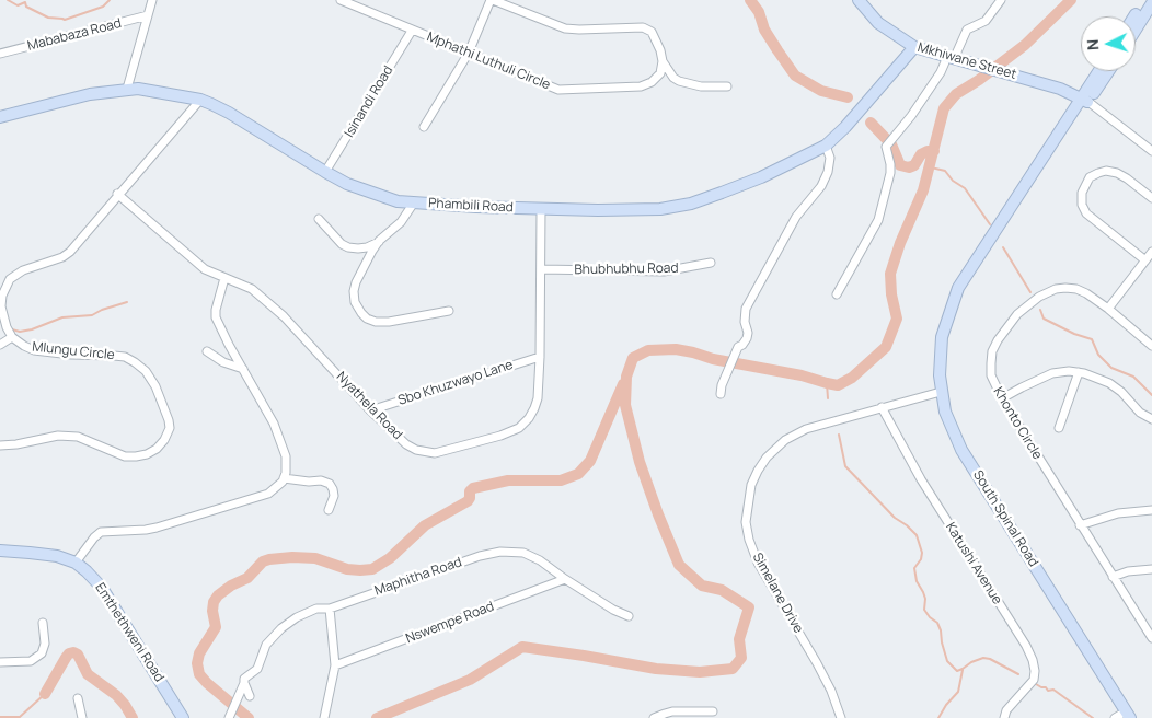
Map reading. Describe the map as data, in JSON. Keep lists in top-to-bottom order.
{
  "streets": {
    "street": [
      "Mababaza Road",
      "Mphathi Luthuli Circle",
      "Mkhiwane Street",
      "Isinandi Road",
      "Phambili Road",
      "Bhubhubhu Road",
      "Mlungu Circle",
      "Sbo Khuzwayo Lane",
      "Nyathela Road",
      "Khonto Circle",
      "South Spinal Road",
      "Katushi Avenue",
      "Maphitha Road",
      "Simelane Drive",
      "Nswempe Road",
      "Emthethweni Road"
    ]
  },
  "crossings": [
    ["Mphathi Luthuli Circle", "Isinandi Road"],
    ["Mkhiwane Street", "Phambili Road"],
    ["Mkhiwane Street", "South Spinal Road"],
    ["Isinandi Road", "Phambili Road"],
    ["Phambili Road", "Nyathela Road"],
    ["Bhubhubhu Road", "Nyathela Road"],
    ["Sbo Khuzwayo Lane", "Nyathela Road"],
    ["South Spinal Road", "Simelane Drive"],
    ["Katushi Avenue", "Simelane Drive"],
    ["Maphitha Road", "Nswempe Road"]
  ],
  "north": "left"
}
